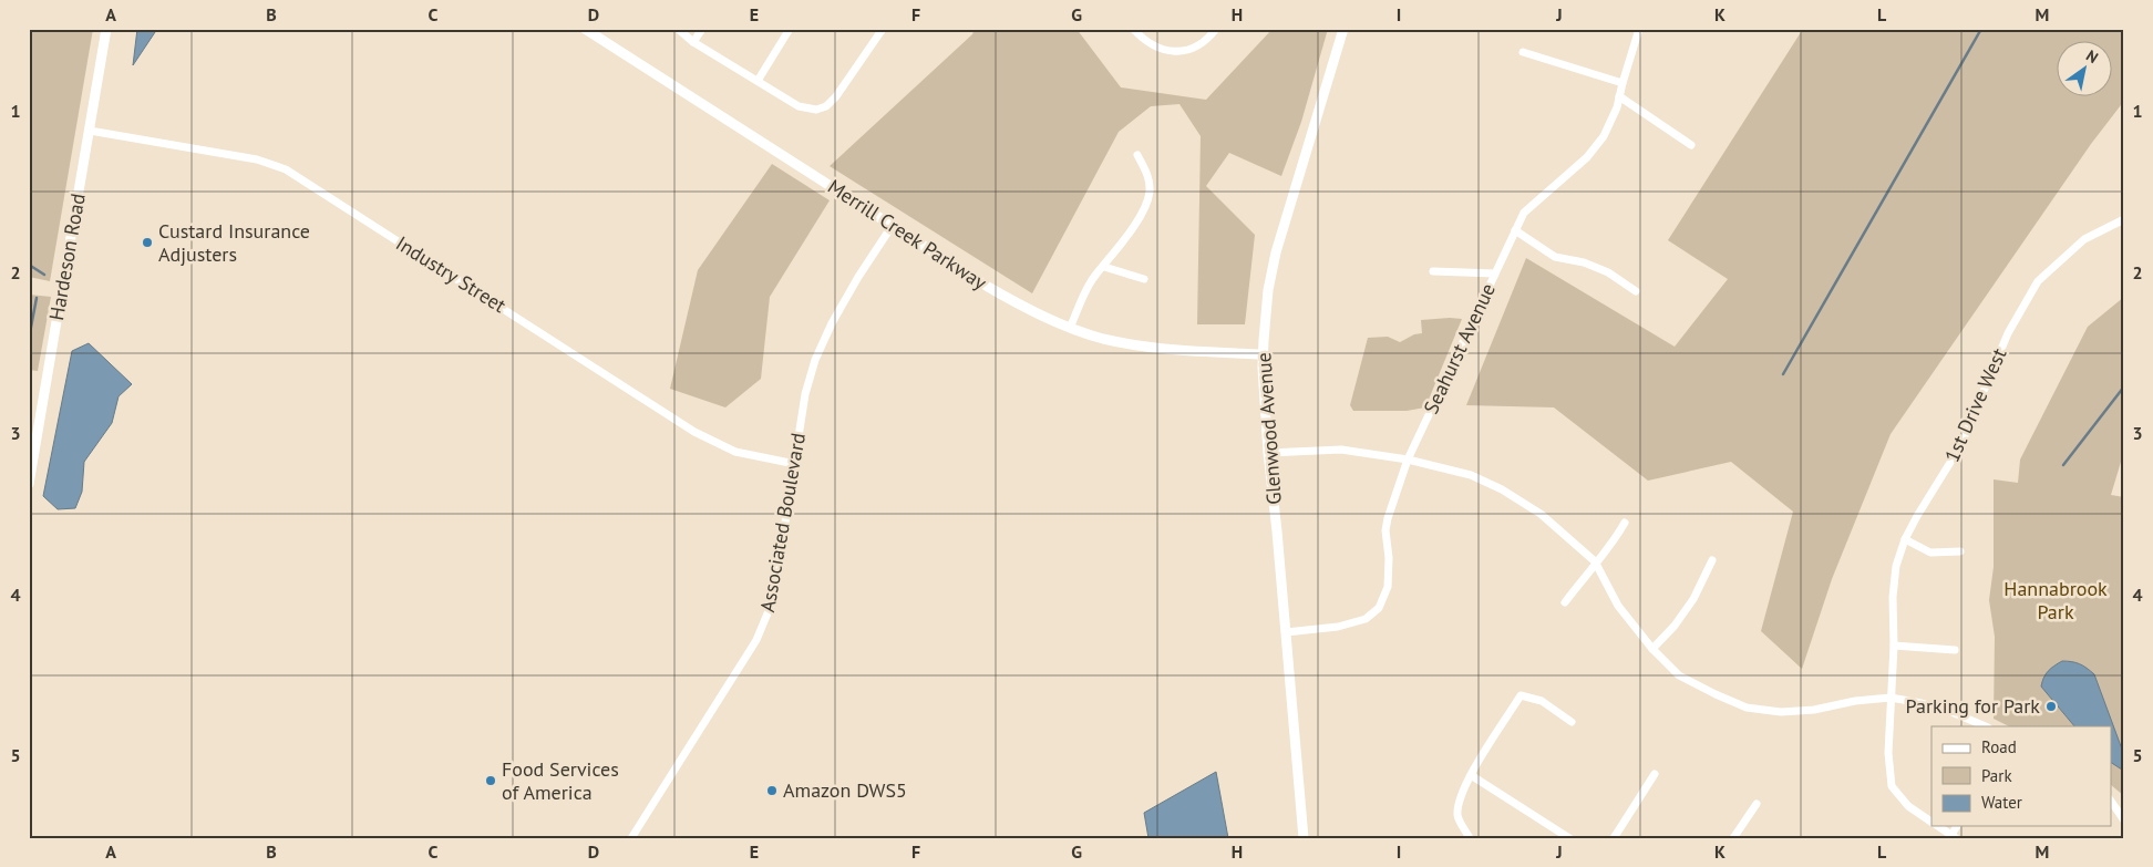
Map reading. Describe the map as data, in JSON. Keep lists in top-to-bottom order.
{
  "streets": {
    "street": [
      "Merrill Creek Parkway",
      "Hardeson Road",
      "Industry Street",
      "Seahurst Avenue",
      "1st Drive West",
      "Glenwood Avenue",
      "Associated Boulevard"
    ]
  },
  "crossings": [
    ["Merrill Creek Parkway", "Glenwood Avenue"],
    ["Merrill Creek Parkway", "Associated Boulevard"],
    ["Hardeson Road", "Industry Street"],
    ["Industry Street", "Associated Boulevard"],
    ["Seahurst Avenue", "Glenwood Avenue"]
  ],
  "parks": ["Hannabrook Park"],
  "places": [
    "Custard Insurance Adjusters",
    "Parking for Park",
    "Food Services of America",
    "Amazon DWS5"
  ],
  "legend": ["Road", "Park", "Water"],
  "north": "top right",
  "grid": {
    "columns": [
      "A",
      "B",
      "C",
      "D",
      "E",
      "F",
      "G",
      "H",
      "I",
      "J",
      "K",
      "L",
      "M"
    ],
    "rows": [
      "1",
      "2",
      "3",
      "4",
      "5"
    ]
  }
}
